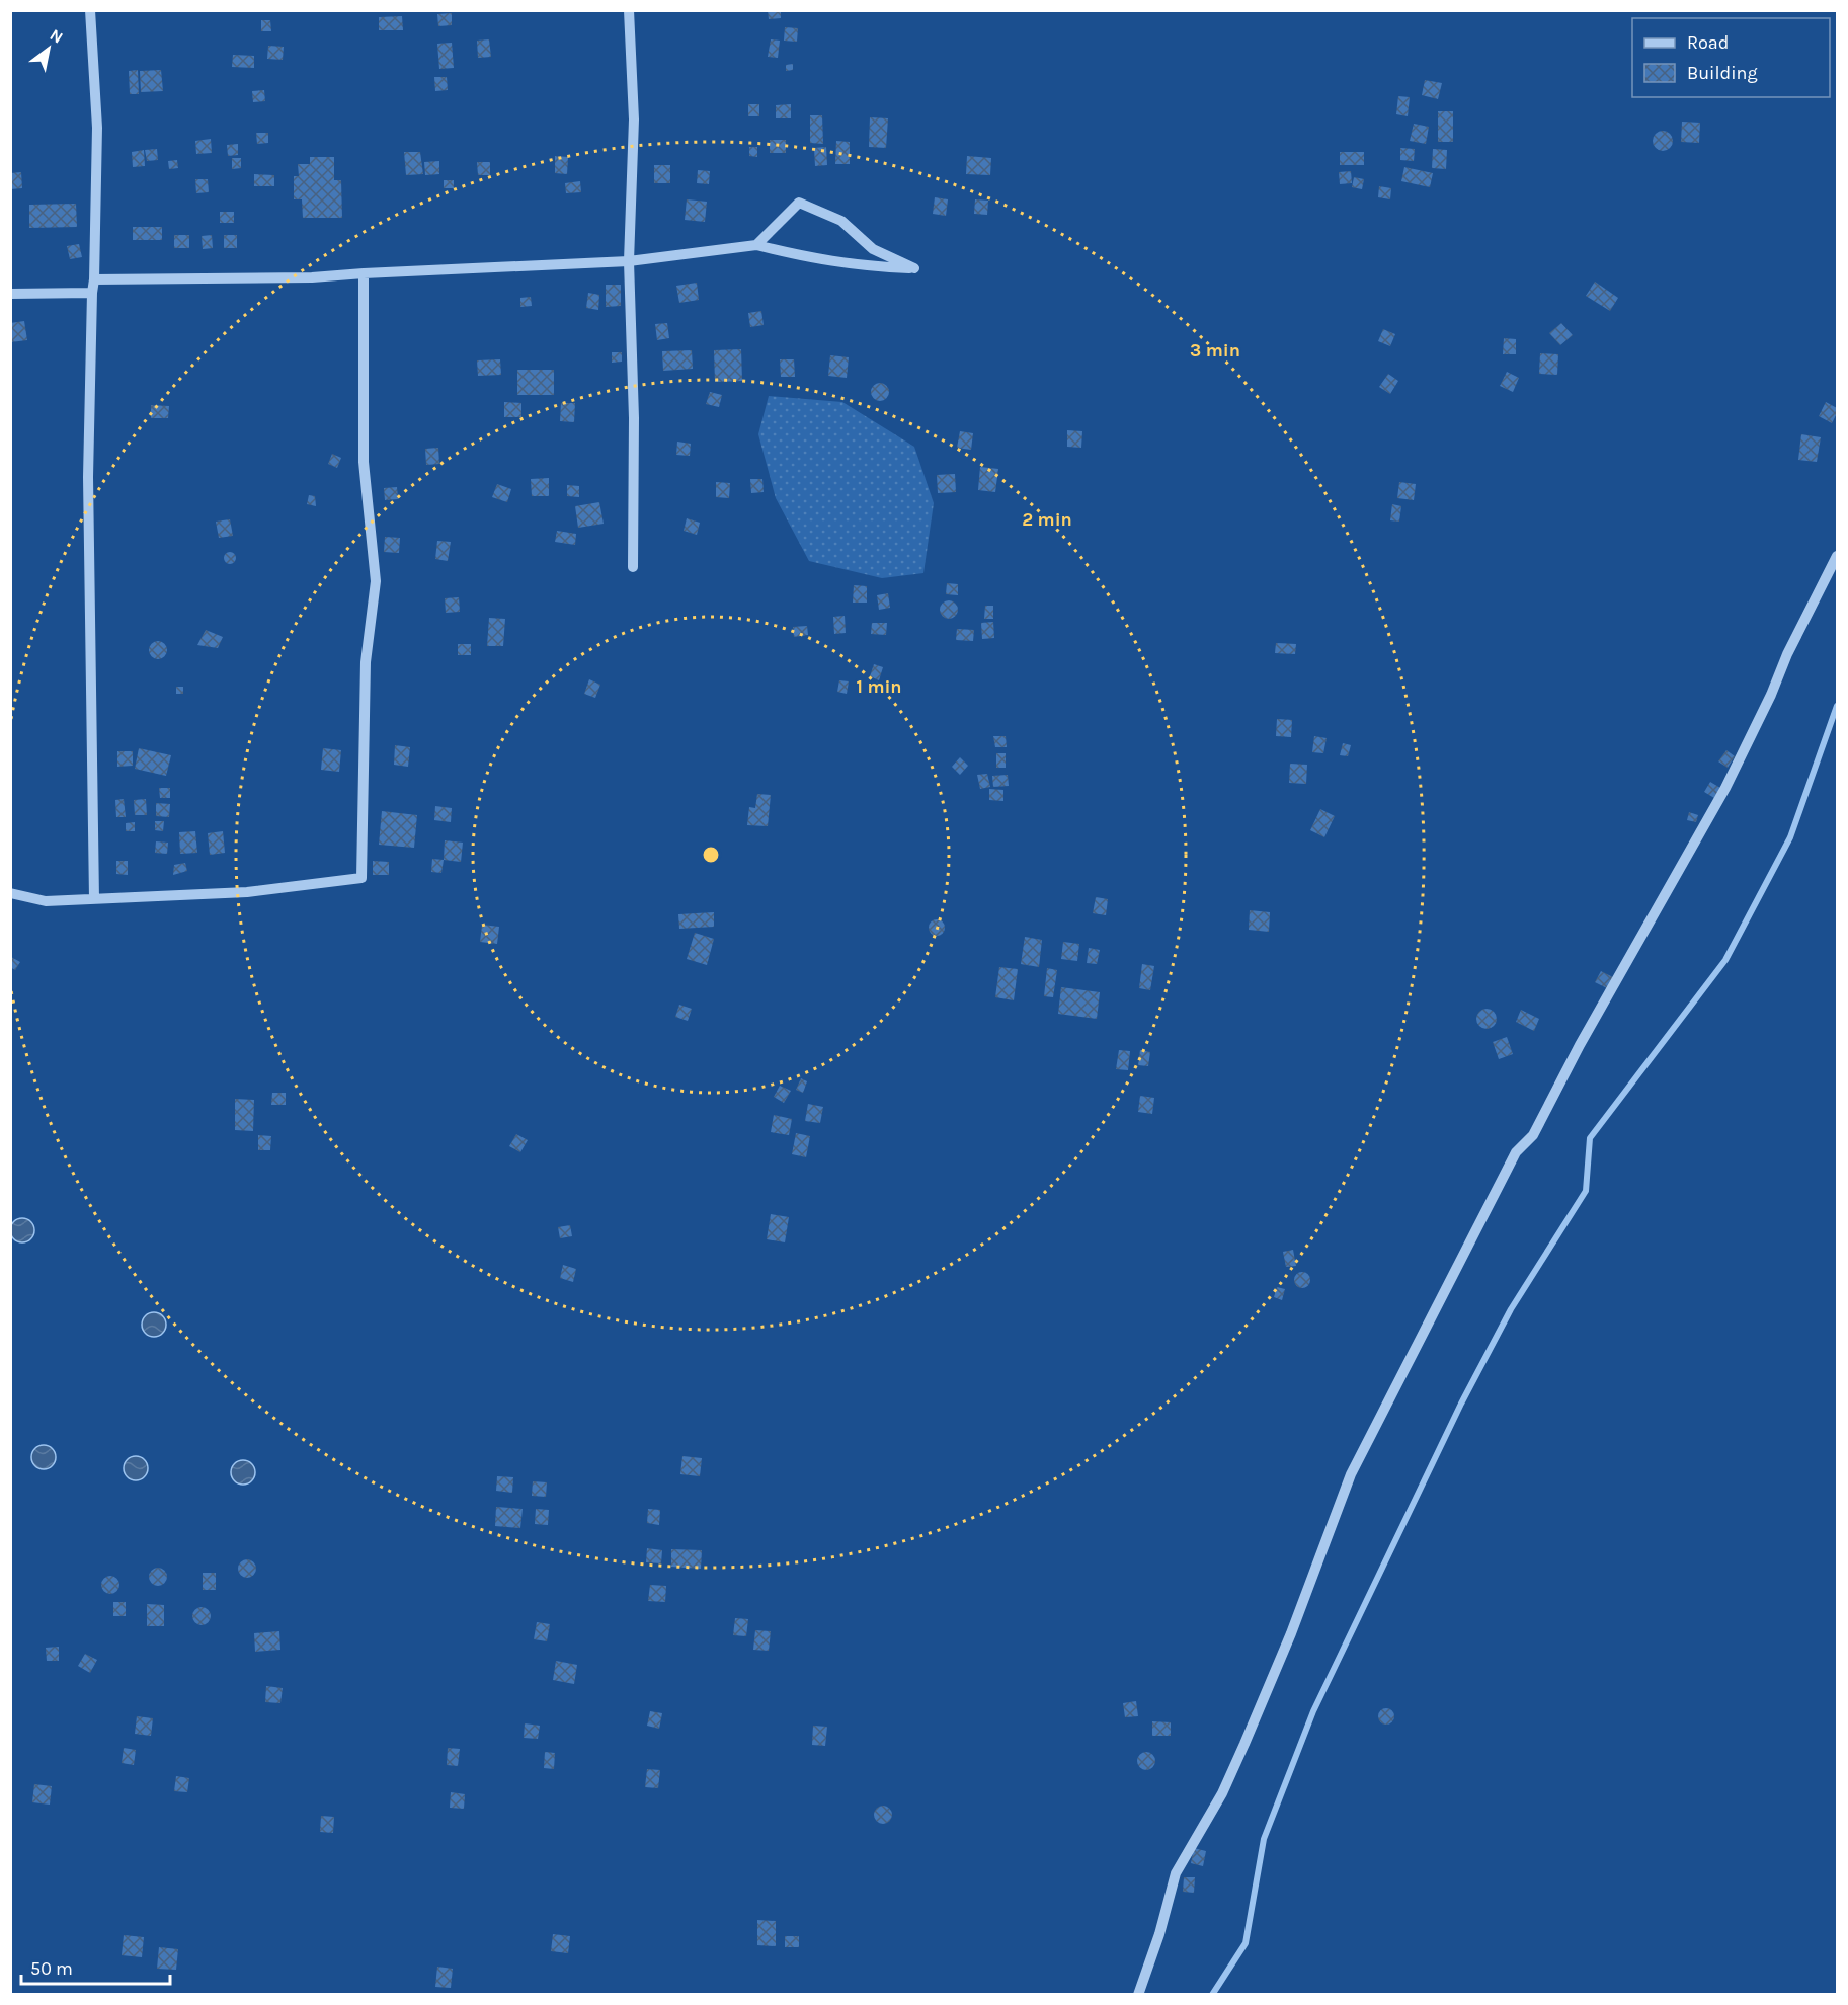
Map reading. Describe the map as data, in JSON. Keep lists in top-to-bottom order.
{
  "legend": ["Road", "Building"],
  "scale_bar": "50 m",
  "north": "top right",
  "rings": ["3 min", "2 min", "1 min"]
}
